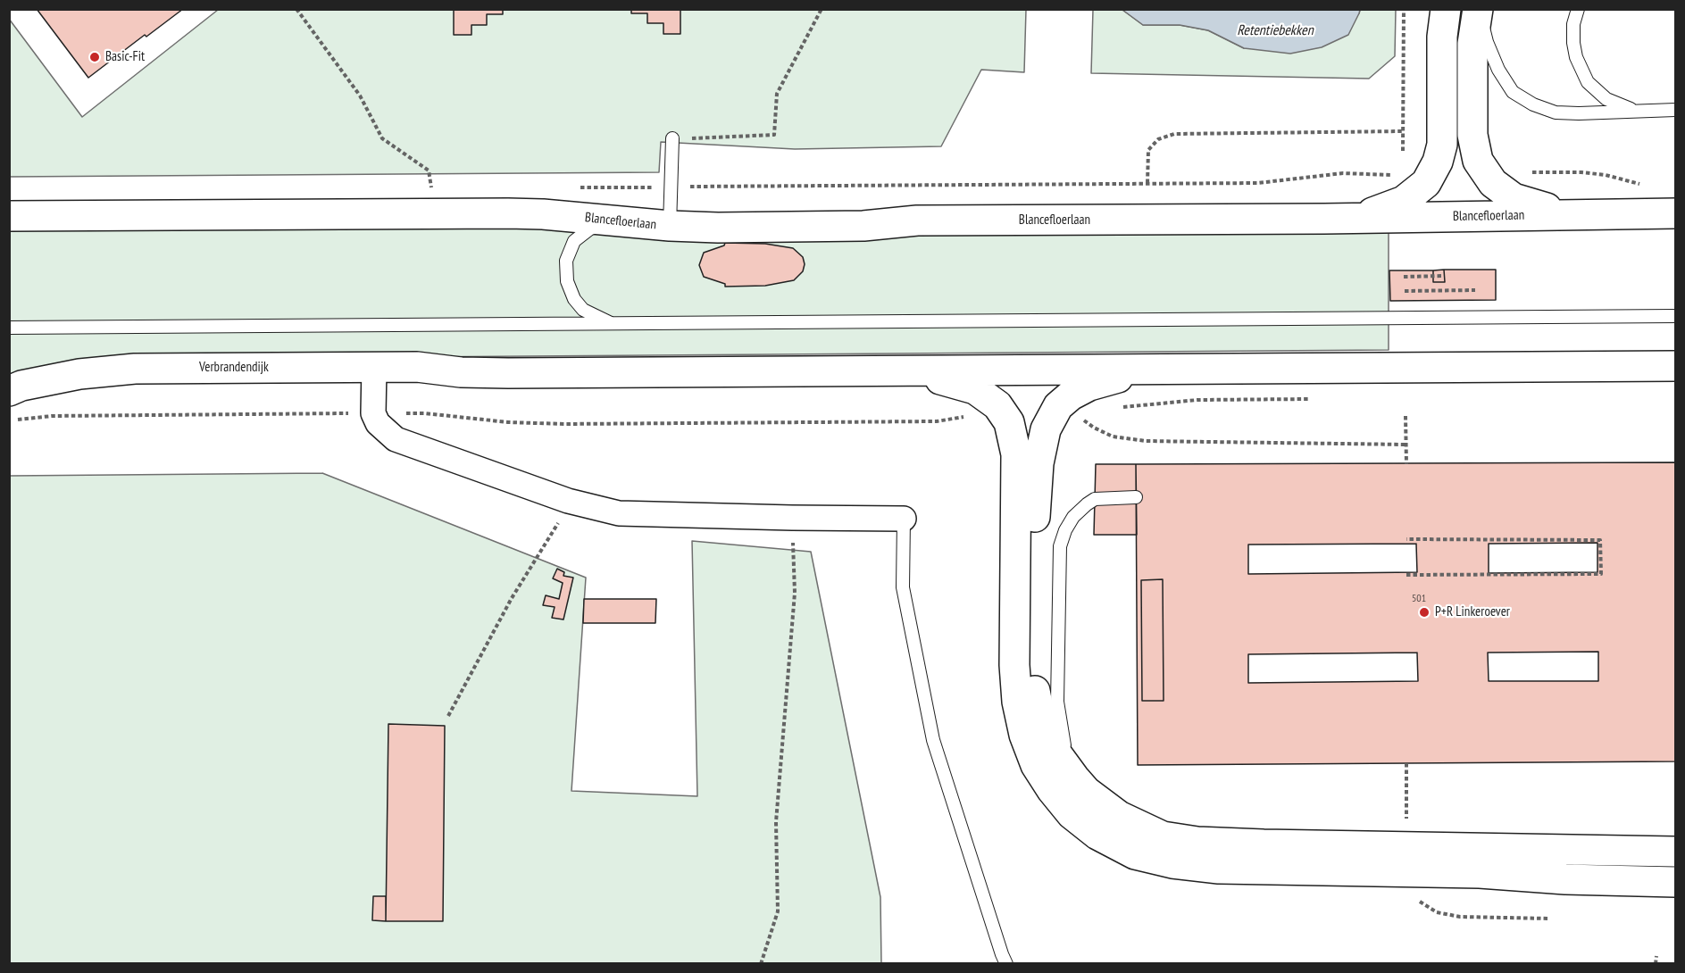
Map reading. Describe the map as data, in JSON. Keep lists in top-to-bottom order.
{
  "streets": {
    "main road": ["Blancefloerlaan", "Verbrandendijk"]
  },
  "water": ["Retentiebekken"],
  "places": ["Basic-Fit", "P+R Linkeroever"],
  "house_numbers": ["501"]
}
